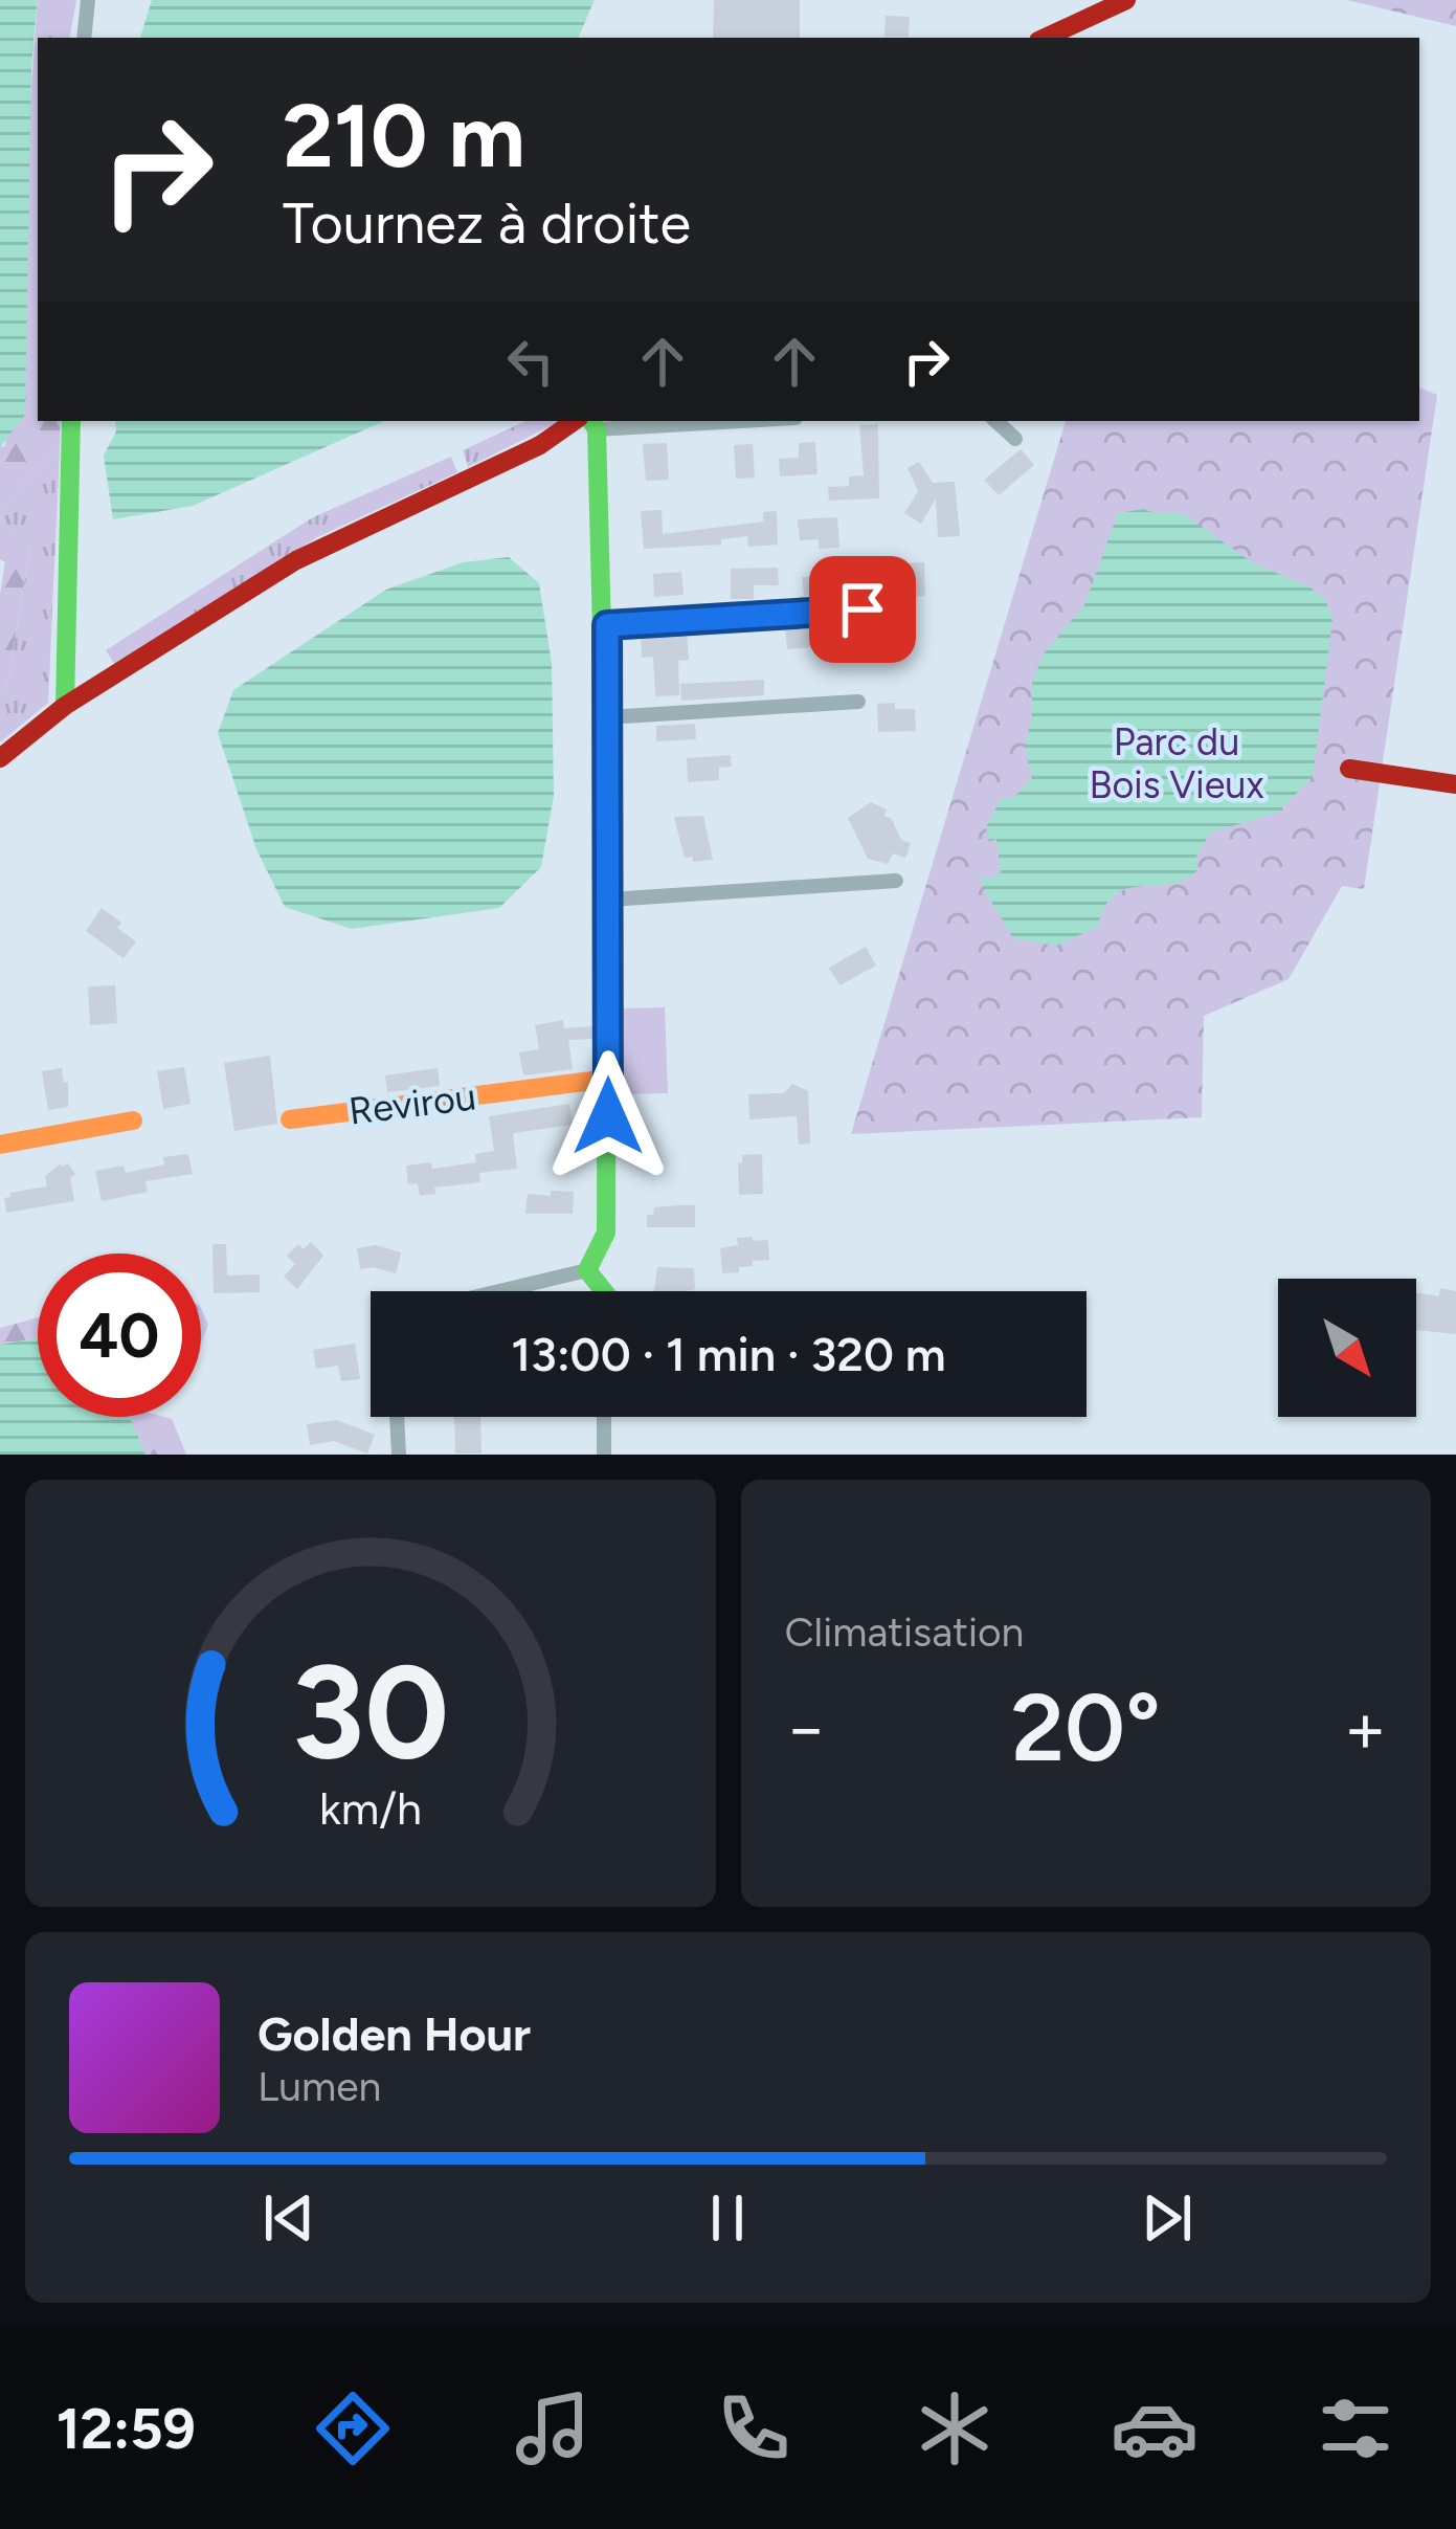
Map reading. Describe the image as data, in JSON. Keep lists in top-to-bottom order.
{
  "streets": {
    "street": ["Revirou"]
  },
  "parks": ["Parc du Bois Vieux"],
  "north": "bottom right",
  "page": {
    "turn": ["210 m", "Tournez à droite"],
    "limit": "40",
    "trip": "13:00 · 1 min · 320 m",
    "tile": "Climatisation",
    "heat": ["−", "20°", "+"],
    "song": ["Golden Hour", "Lumen"],
    "tabs": "12:59",
    "gauge": ["30", "km/h"]
  }
}
